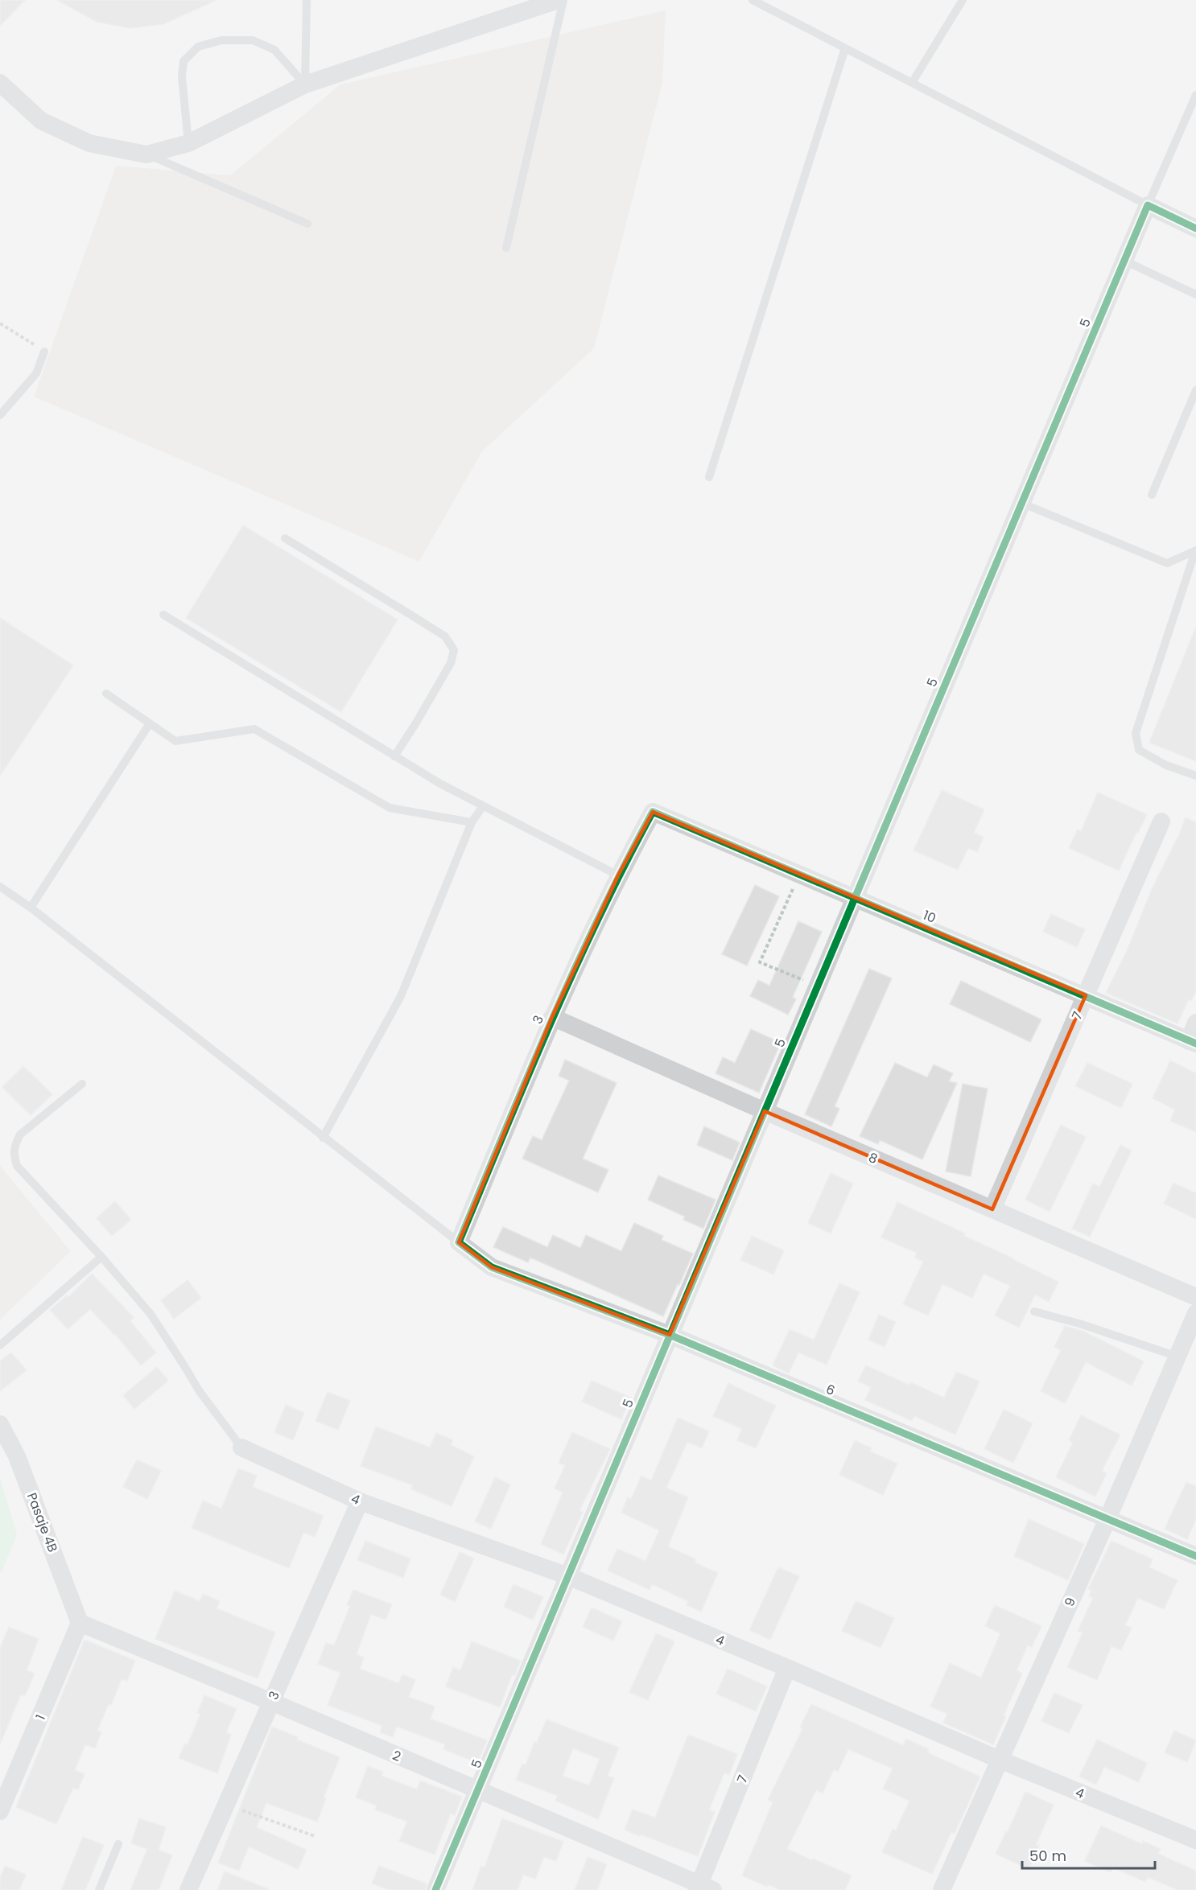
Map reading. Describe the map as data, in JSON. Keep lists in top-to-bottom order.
{
  "streets": {
    "street": [
      "5",
      "10",
      "7",
      "3",
      "8",
      "6",
      "4",
      "Pasaje 4B",
      "9",
      "1",
      "2"
    ]
  },
  "crossings": [
    ["5", "10"],
    ["5", "8"],
    ["5", "6"],
    ["5", "4"],
    ["5", "2"],
    ["10", "7"],
    ["10", "3"],
    ["7", "8"],
    ["7", "4"],
    ["7", "2"],
    ["3", "8"],
    ["3", "6"],
    ["3", "4"],
    ["3", "2"],
    ["6", "9"],
    ["4", "9"],
    ["Pasaje 4B", "1"],
    ["Pasaje 4B", "2"],
    ["1", "2"]
  ],
  "scale_bar": "50 m"
}
